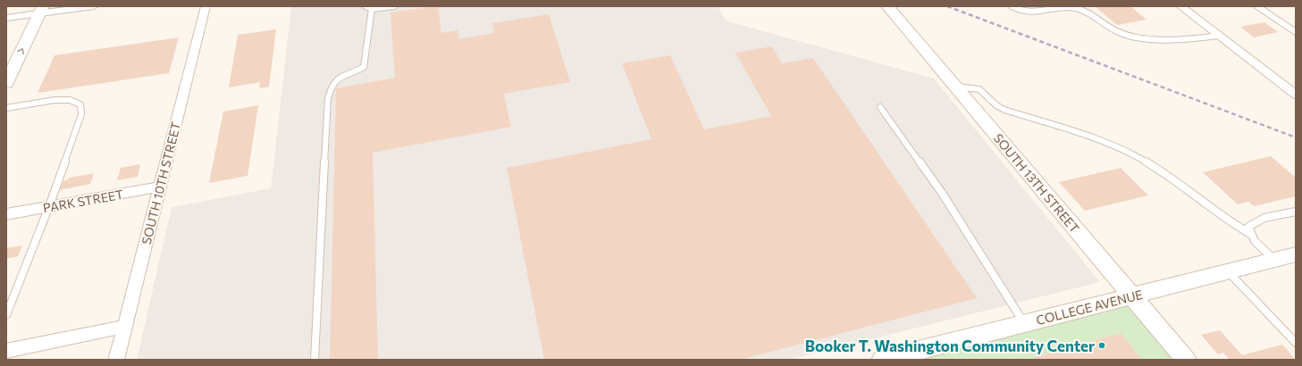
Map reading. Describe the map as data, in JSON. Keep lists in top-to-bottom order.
{
  "streets": {
    "street": [
      "SOUTH 10TH STREET",
      "SOUTH 13TH STREET",
      "PARK STREET",
      "COLLEGE AVENUE"
    ]
  },
  "crossings": [
    ["SOUTH 10TH STREET", "PARK STREET"],
    ["SOUTH 13TH STREET", "COLLEGE AVENUE"]
  ],
  "places": ["Booker T. Washington Community Center"]
}
